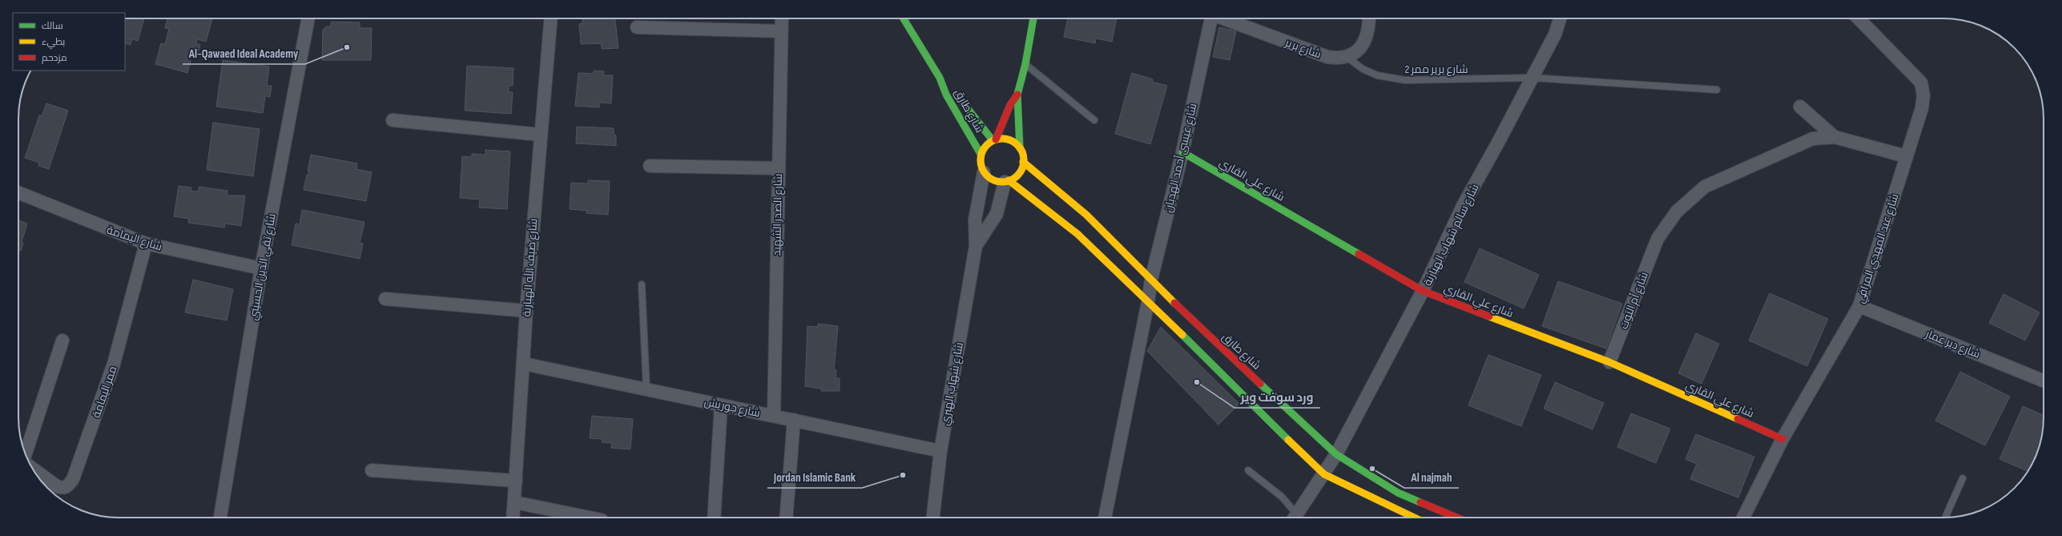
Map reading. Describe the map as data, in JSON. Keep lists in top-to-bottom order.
{
  "streets": {
    "street": [
      "شارع برير",
      "شارع طارق",
      "شارع عيسى أحمد الهدبان",
      "شارع علي القاري",
      "شارع الصدر الشهيد",
      "شارع سالم شهاب الهبارنة",
      "شارع اليمامة",
      "شارع عبد المهدي المرافي",
      "شارع تقي الدين الحسيني",
      "شارع ضيف الله الهبارنة",
      "شارع أم التوت",
      "شارع دير عمار",
      "شارع شهاب الهبري",
      "ممر اليمامة",
      "شارع جوريش"
    ],
    "lane": ["شارع برير ممر 2"]
  },
  "crossings": [
    ["شارع برير", "شارع برير ممر 2"],
    ["شارع برير ممر 2", "شارع سالم شهاب الهبارنة"],
    ["شارع طارق", "شارع عيسى أحمد الهدبان"],
    ["شارع طارق", "شارع سالم شهاب الهبارنة"],
    ["شارع طارق", "شارع شهاب الهبري"],
    ["شارع عيسى أحمد الهدبان", "شارع علي القاري"],
    ["شارع علي القاري", "شارع سالم شهاب الهبارنة"],
    ["شارع علي القاري", "شارع عبد المهدي المرافي"],
    ["شارع علي القاري", "شارع أم التوت"],
    ["شارع الصدر الشهيد", "شارع جوريش"],
    ["شارع اليمامة", "شارع تقي الدين الحسيني"],
    ["شارع اليمامة", "ممر اليمامة"],
    ["شارع عبد المهدي المرافي", "شارع دير عمار"],
    ["شارع ضيف الله الهبارنة", "شارع جوريش"],
    ["شارع شهاب الهبري", "شارع جوريش"]
  ],
  "places": [
    "Al-Qawaed Ideal Academy",
    "ورد سوفت وير",
    "Al najmah",
    "Jordan Islamic Bank"
  ],
  "legend": ["سالك", "بطيء", "مزدحم"]
}
